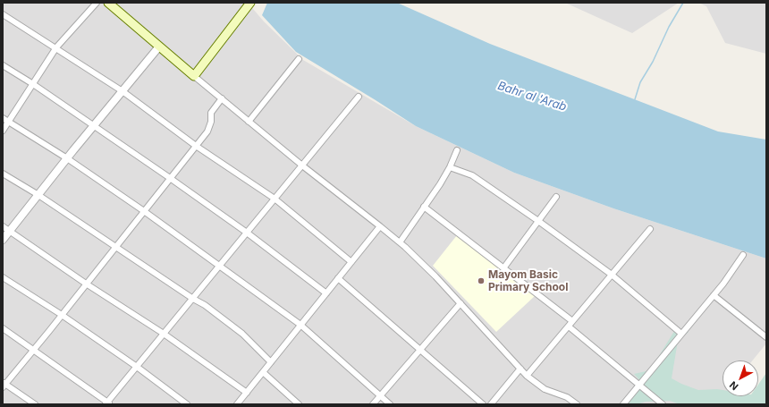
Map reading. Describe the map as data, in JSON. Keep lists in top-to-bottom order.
{
  "water": ["Bahr al 'Arab"],
  "places": ["Mayom Basic Primary School"],
  "north": "bottom left"
}
